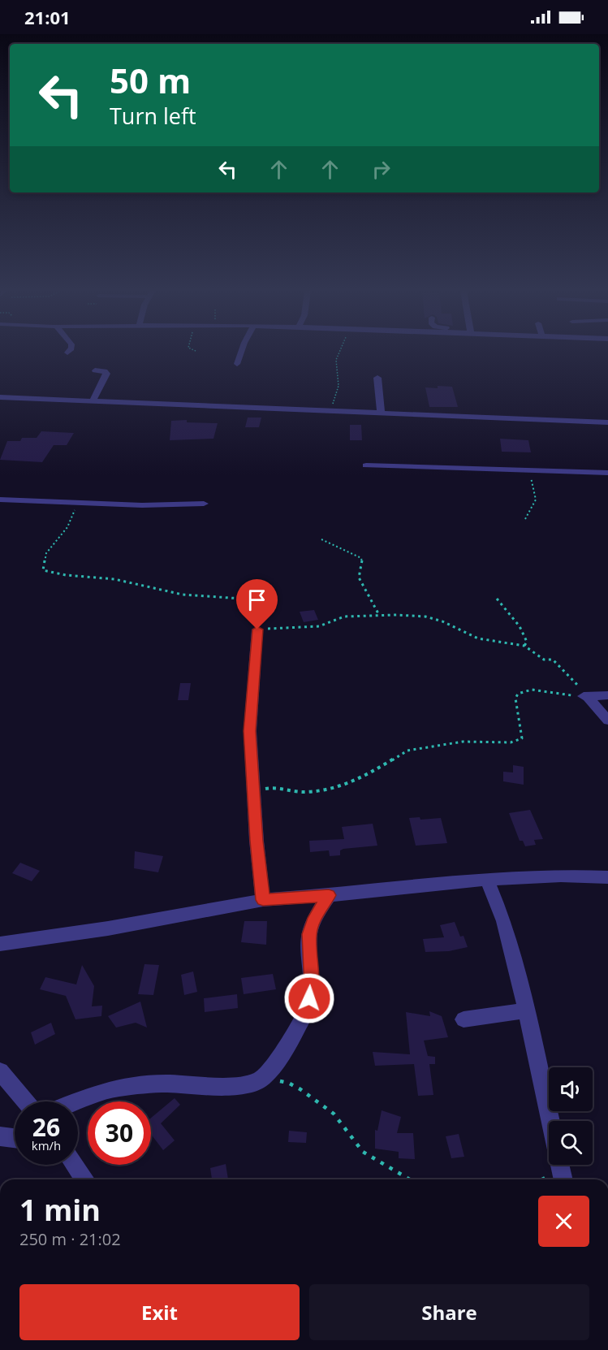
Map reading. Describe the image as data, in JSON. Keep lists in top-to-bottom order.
{
  "page": {
    "status": "21:01",
    "turn": ["50 m", "Turn left"],
    "speed": "26 km/h",
    "limit": "30",
    "heading": ["1 min", "250 m · 21:02"],
    "buttons": ["Exit", "Share"]
  }
}
